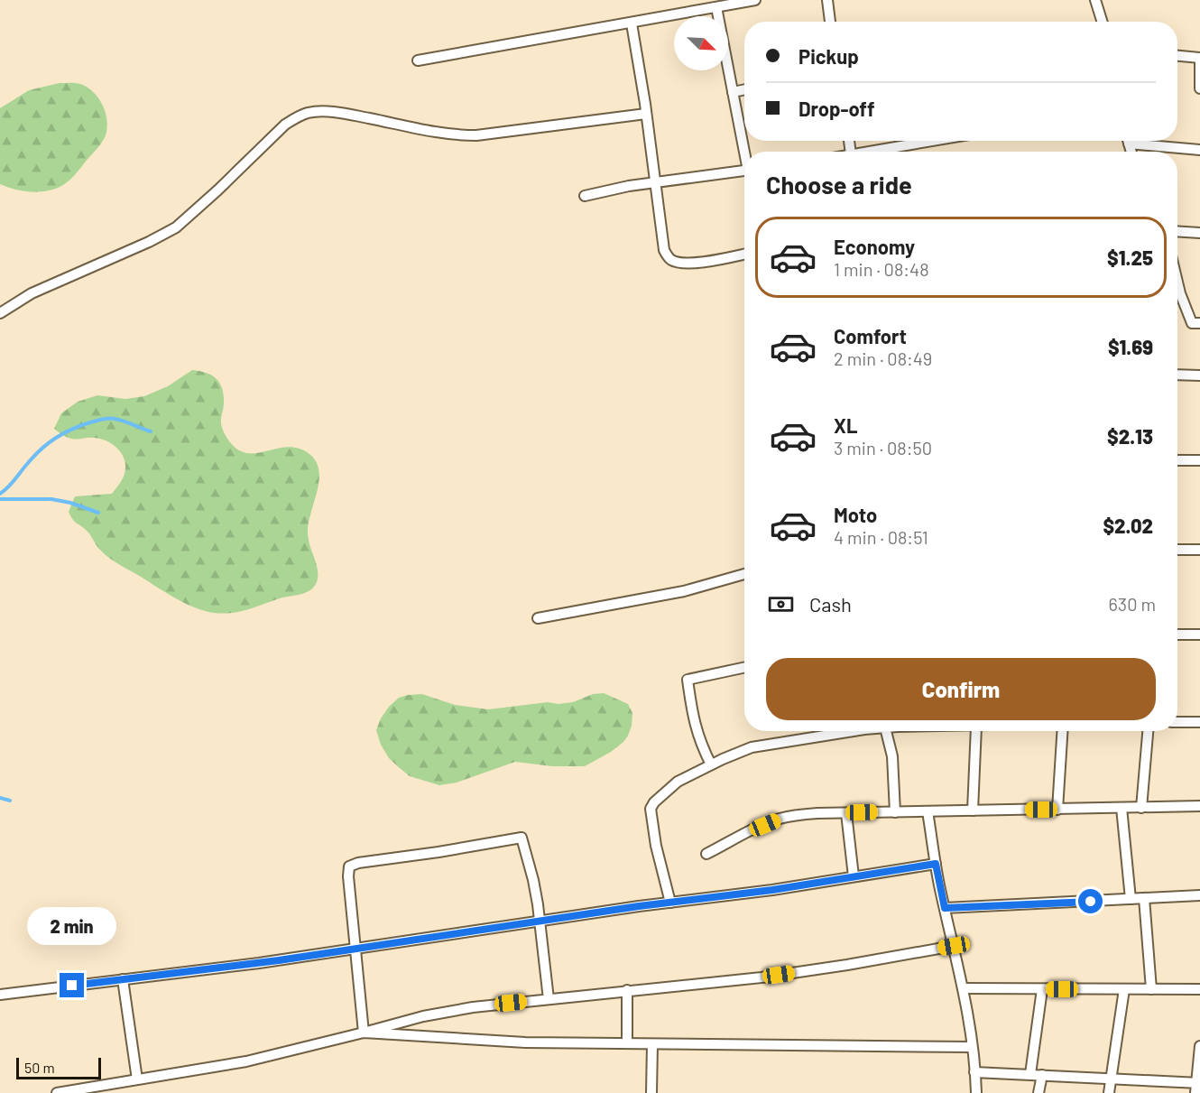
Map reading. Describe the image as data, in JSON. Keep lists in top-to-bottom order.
{
  "scale_bar": "50 m",
  "north": "bottom right",
  "page": {
    "banner": ["Pickup", "Drop-off"],
    "heading": "Choose a ride",
    "list": [
      {
        "name": "Economy",
        "note": "1 min · 08:48",
        "value": "$1.25"
      },
      {
        "name": "Comfort",
        "note": "2 min · 08:49",
        "value": "$1.69"
      },
      {
        "name": "XL",
        "note": "3 min · 08:50",
        "value": "$2.13"
      },
      {
        "name": "Moto",
        "note": "4 min · 08:51",
        "value": "$2.02"
      }
    ],
    "pay": ["Cash", "630 m"],
    "buttons": "Confirm",
    "bubble": "2 min",
    "scale": "50 m"
  }
}
